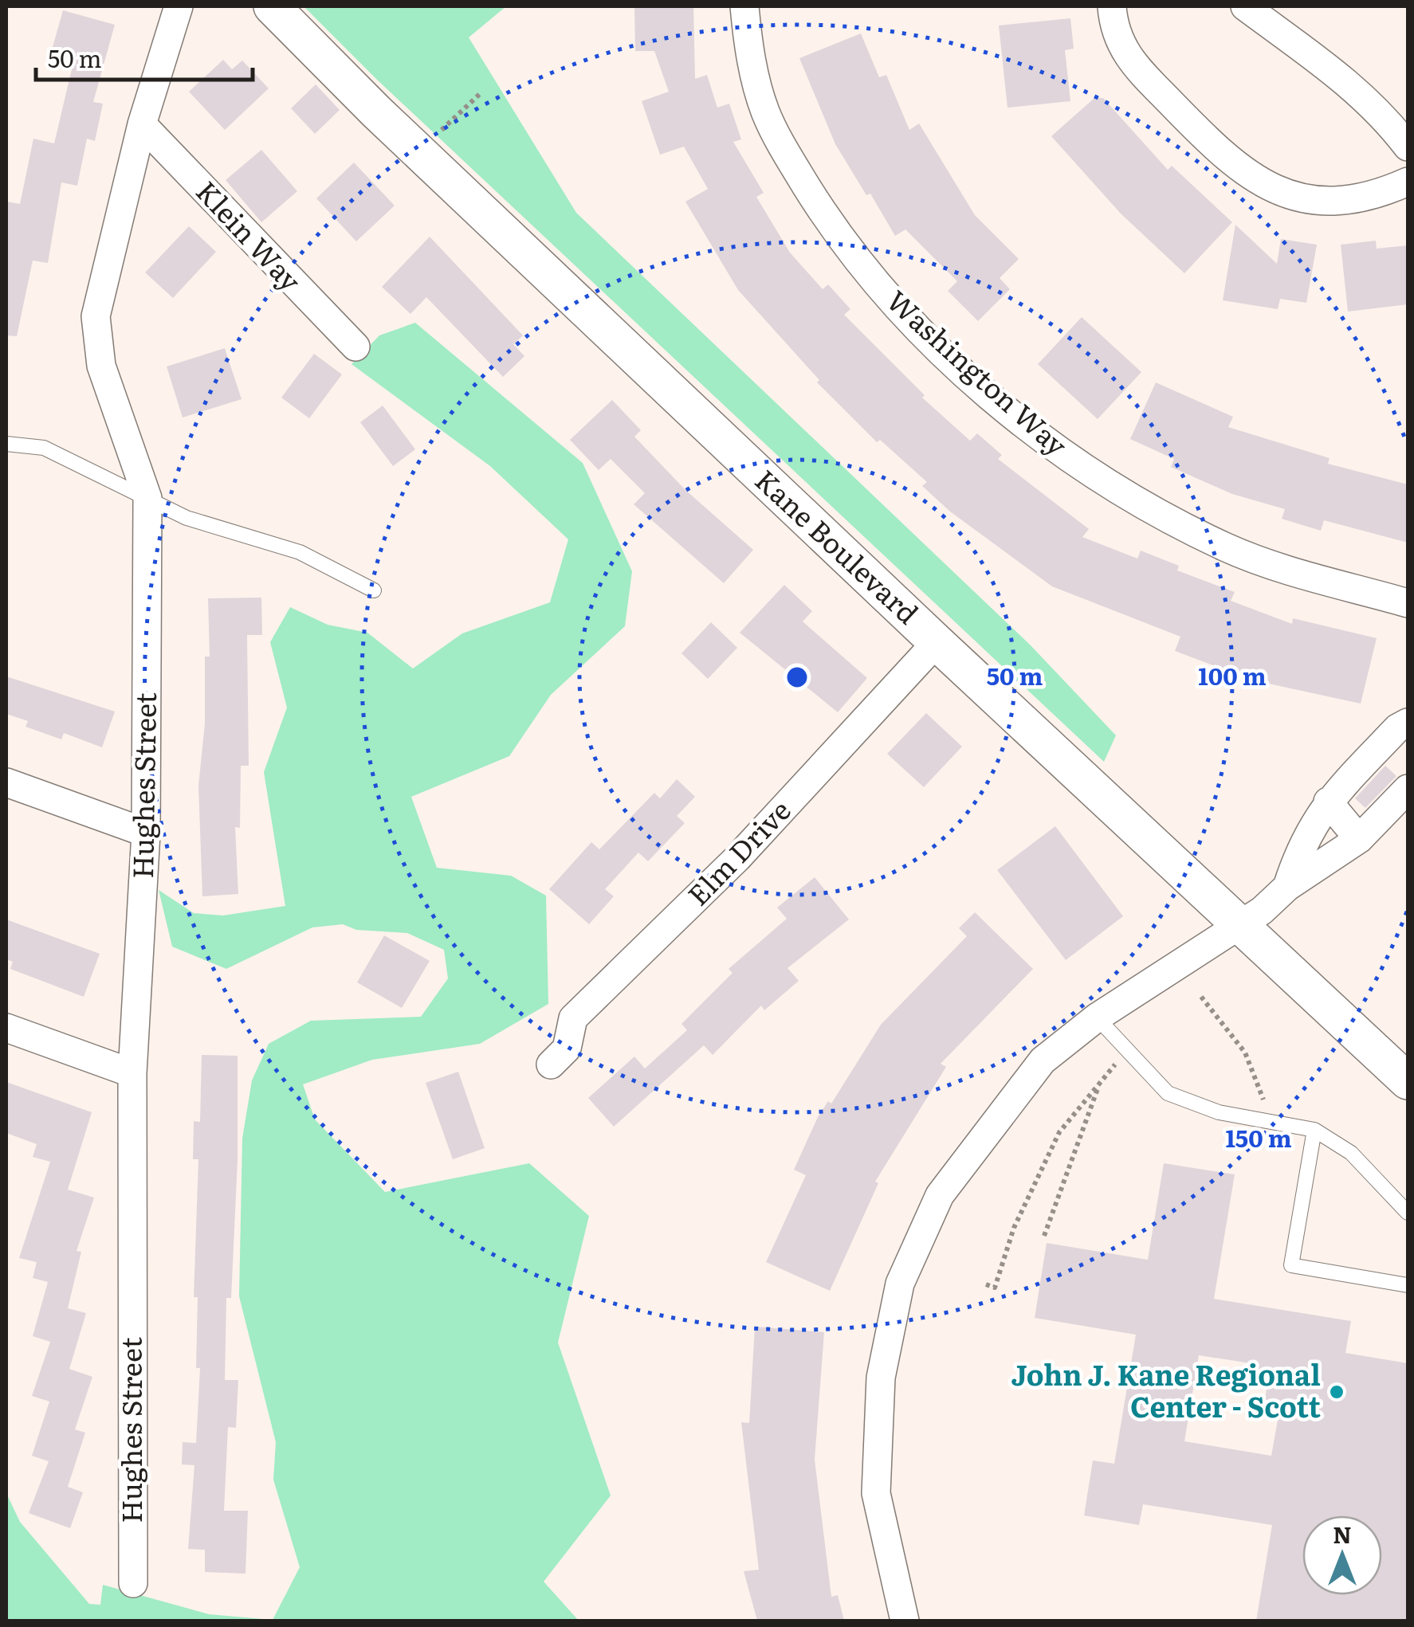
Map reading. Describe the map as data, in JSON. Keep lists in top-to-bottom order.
{
  "streets": {
    "street": [
      "Klein Way",
      "Washington Way",
      "Kane Boulevard",
      "Hughes Street",
      "Elm Drive"
    ]
  },
  "crossings": [
    ["Klein Way", "Hughes Street"],
    ["Kane Boulevard", "Elm Drive"]
  ],
  "places": ["John J. Kane Regional Center - Scott"],
  "scale_bar": "50 m",
  "north": "top",
  "rings": ["50 m", "100 m", "150 m"]
}
